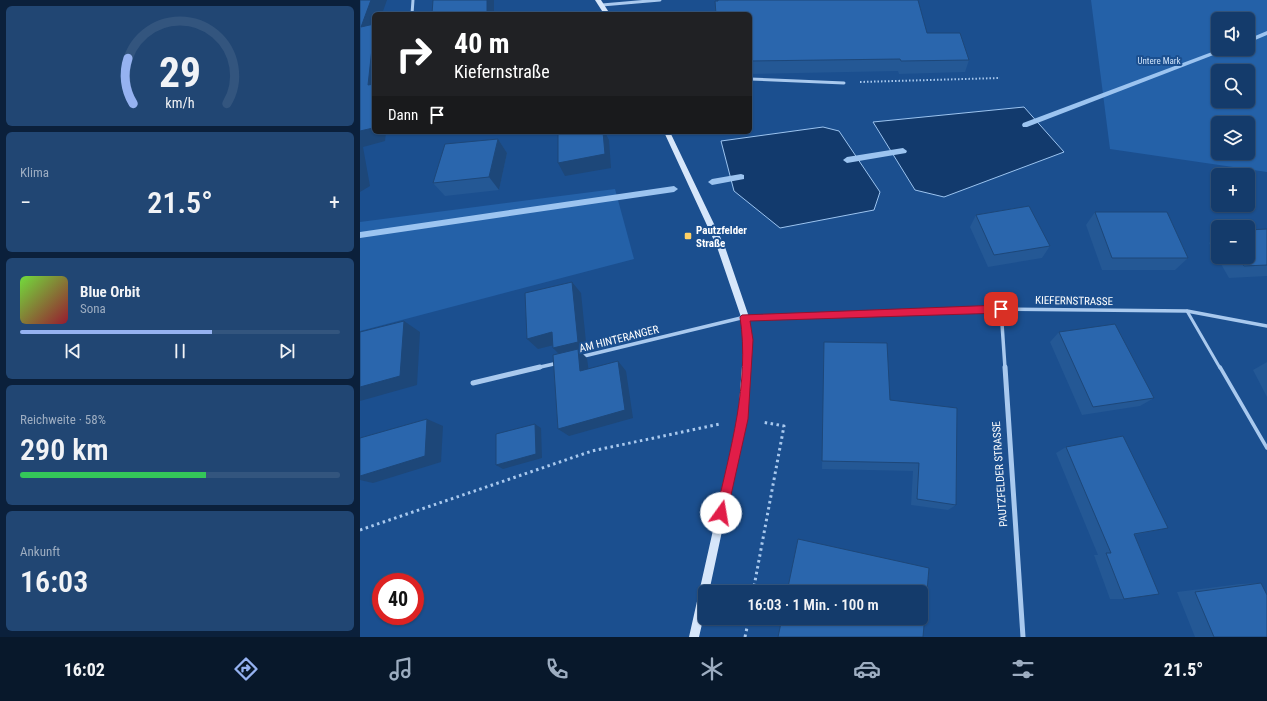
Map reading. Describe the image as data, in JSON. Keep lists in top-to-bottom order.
{
  "streets": {
    "street": ["KIEFERNSTRASSE", "AM HINTERANGER", "PAUTZFELDER STRASSE"]
  },
  "crossings": [
    ["KIEFERNSTRASSE", "AM HINTERANGER"],
    ["KIEFERNSTRASSE", "PAUTZFELDER STRASSE"]
  ],
  "parks": ["Untere Mark"],
  "places": {
    "transit": ["Pautzfelder Straße"]
  },
  "page": {
    "map_buttons": ["+", "−"],
    "turn": ["40 m", "Kiefernstraße"],
    "then": "Dann",
    "tile": [
      "Klima",
      ["Reichweite · 58%", "290 km"],
      ["Ankunft", "16:03"]
    ],
    "heat": ["−", "21.5°", "+"],
    "song": ["Blue Orbit", "Sona"],
    "limit": "40",
    "trip": "16:03 · 1 Min. · 100 m",
    "tabs": ["16:02", "21.5°"],
    "gauge": ["29", "km/h"]
  }
}
